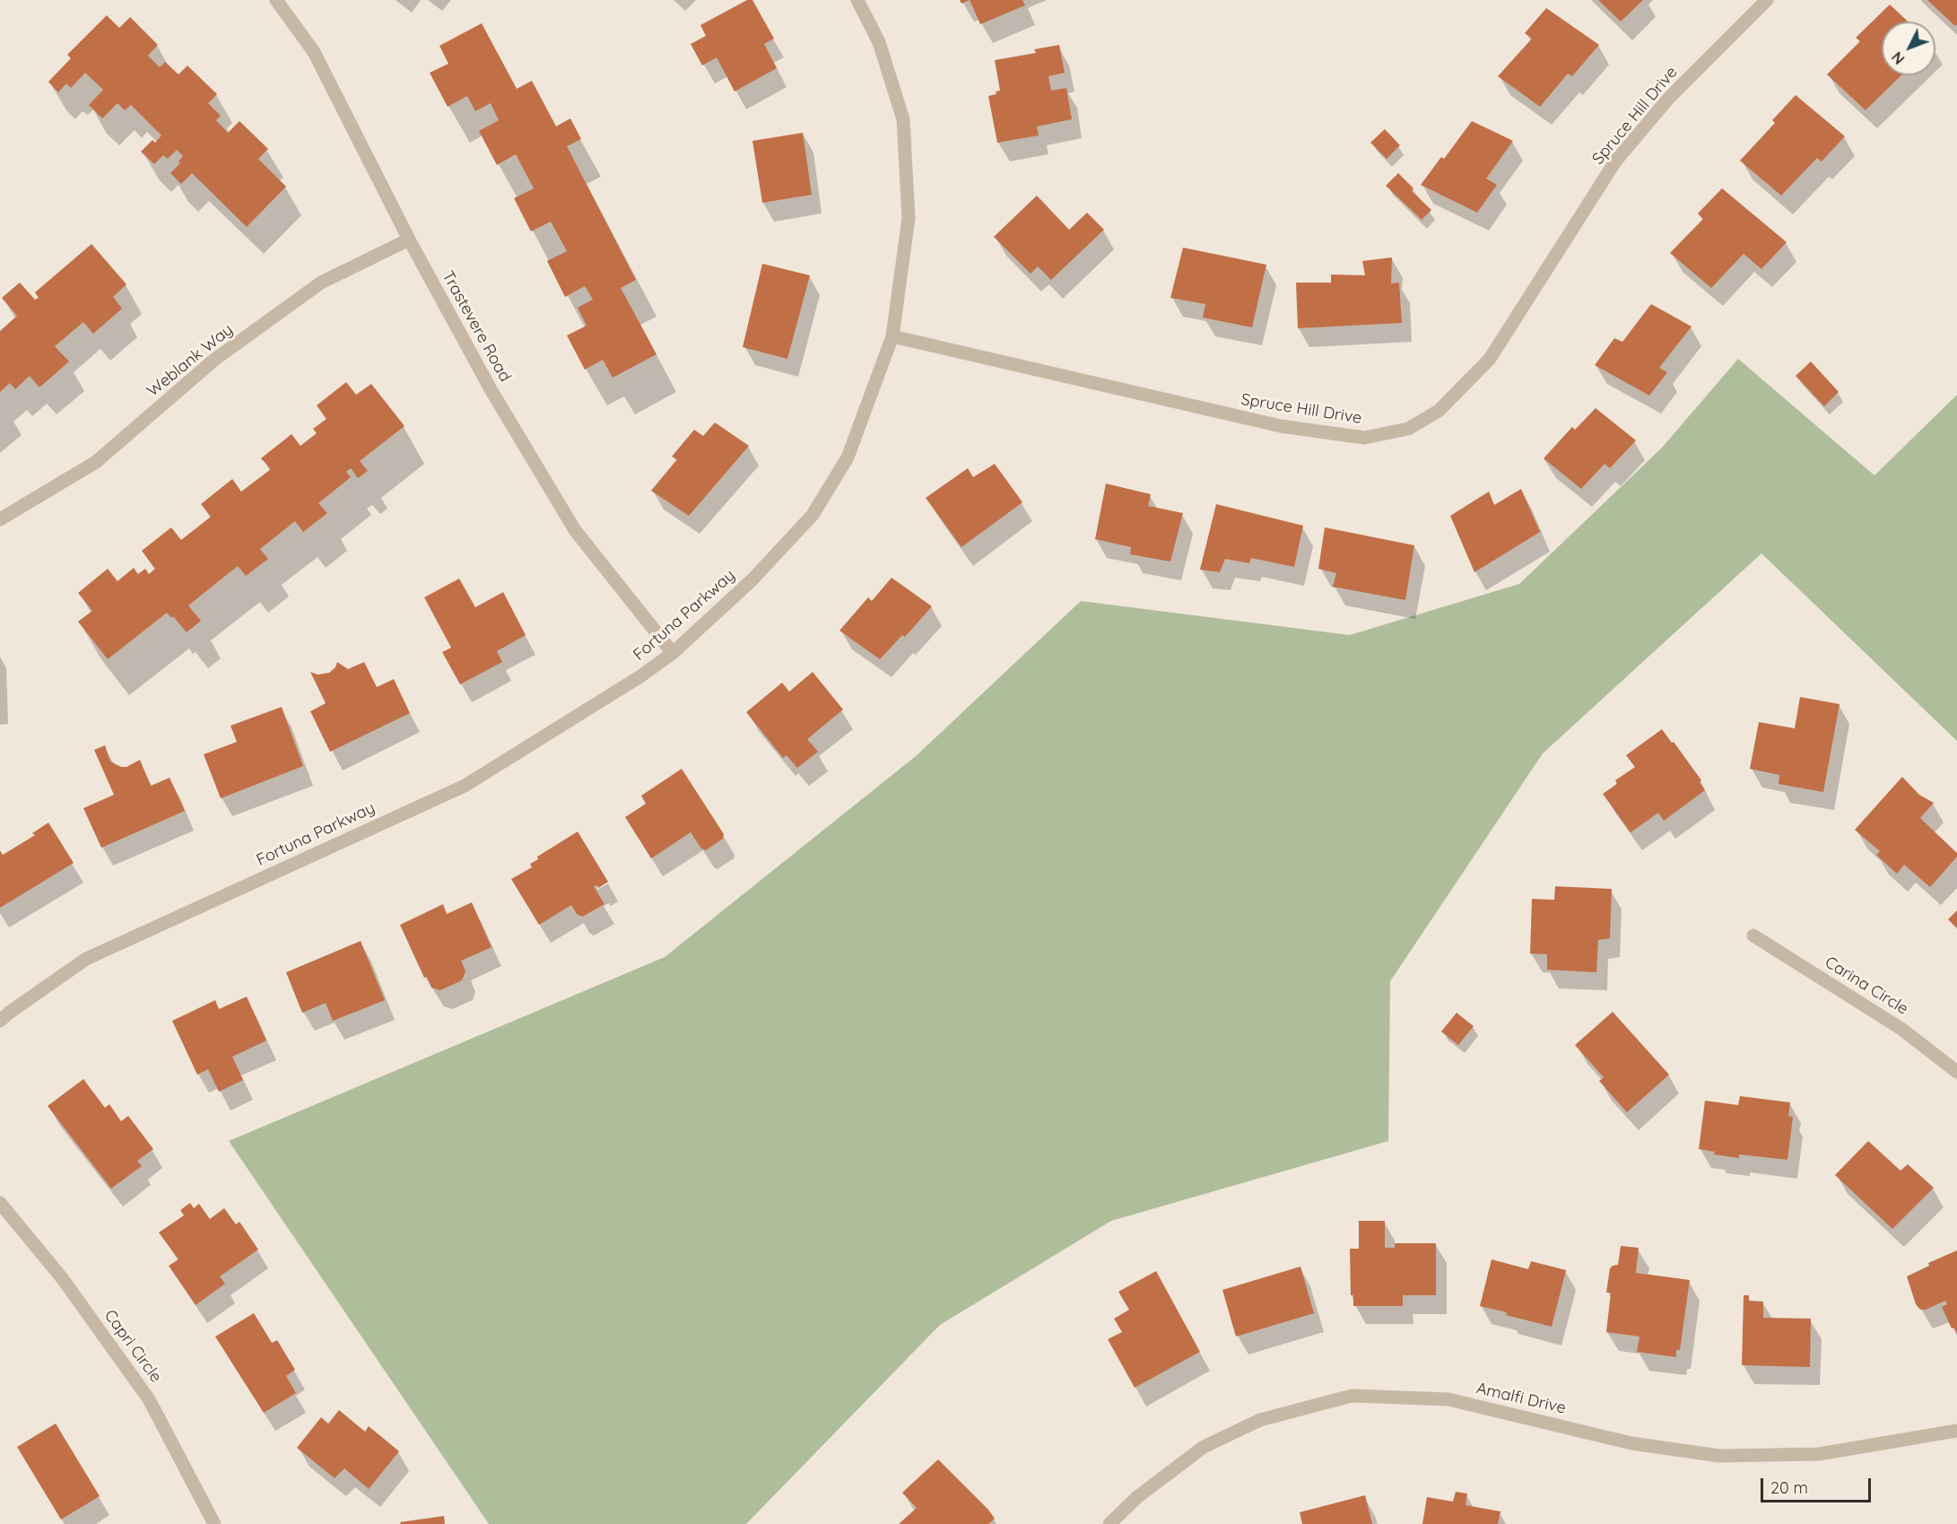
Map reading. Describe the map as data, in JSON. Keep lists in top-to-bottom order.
{
  "streets": {
    "street": [
      "Spruce Hill Drive",
      "Trastevere Road",
      "Weblank Way",
      "Fortuna Parkway",
      "Carina Circle",
      "Capri Circle",
      "Amalfi Drive"
    ]
  },
  "crossings": [
    ["Spruce Hill Drive", "Fortuna Parkway"],
    ["Trastevere Road", "Weblank Way"],
    ["Trastevere Road", "Fortuna Parkway"]
  ],
  "scale_bar": "20 m",
  "north": "bottom left"
}
